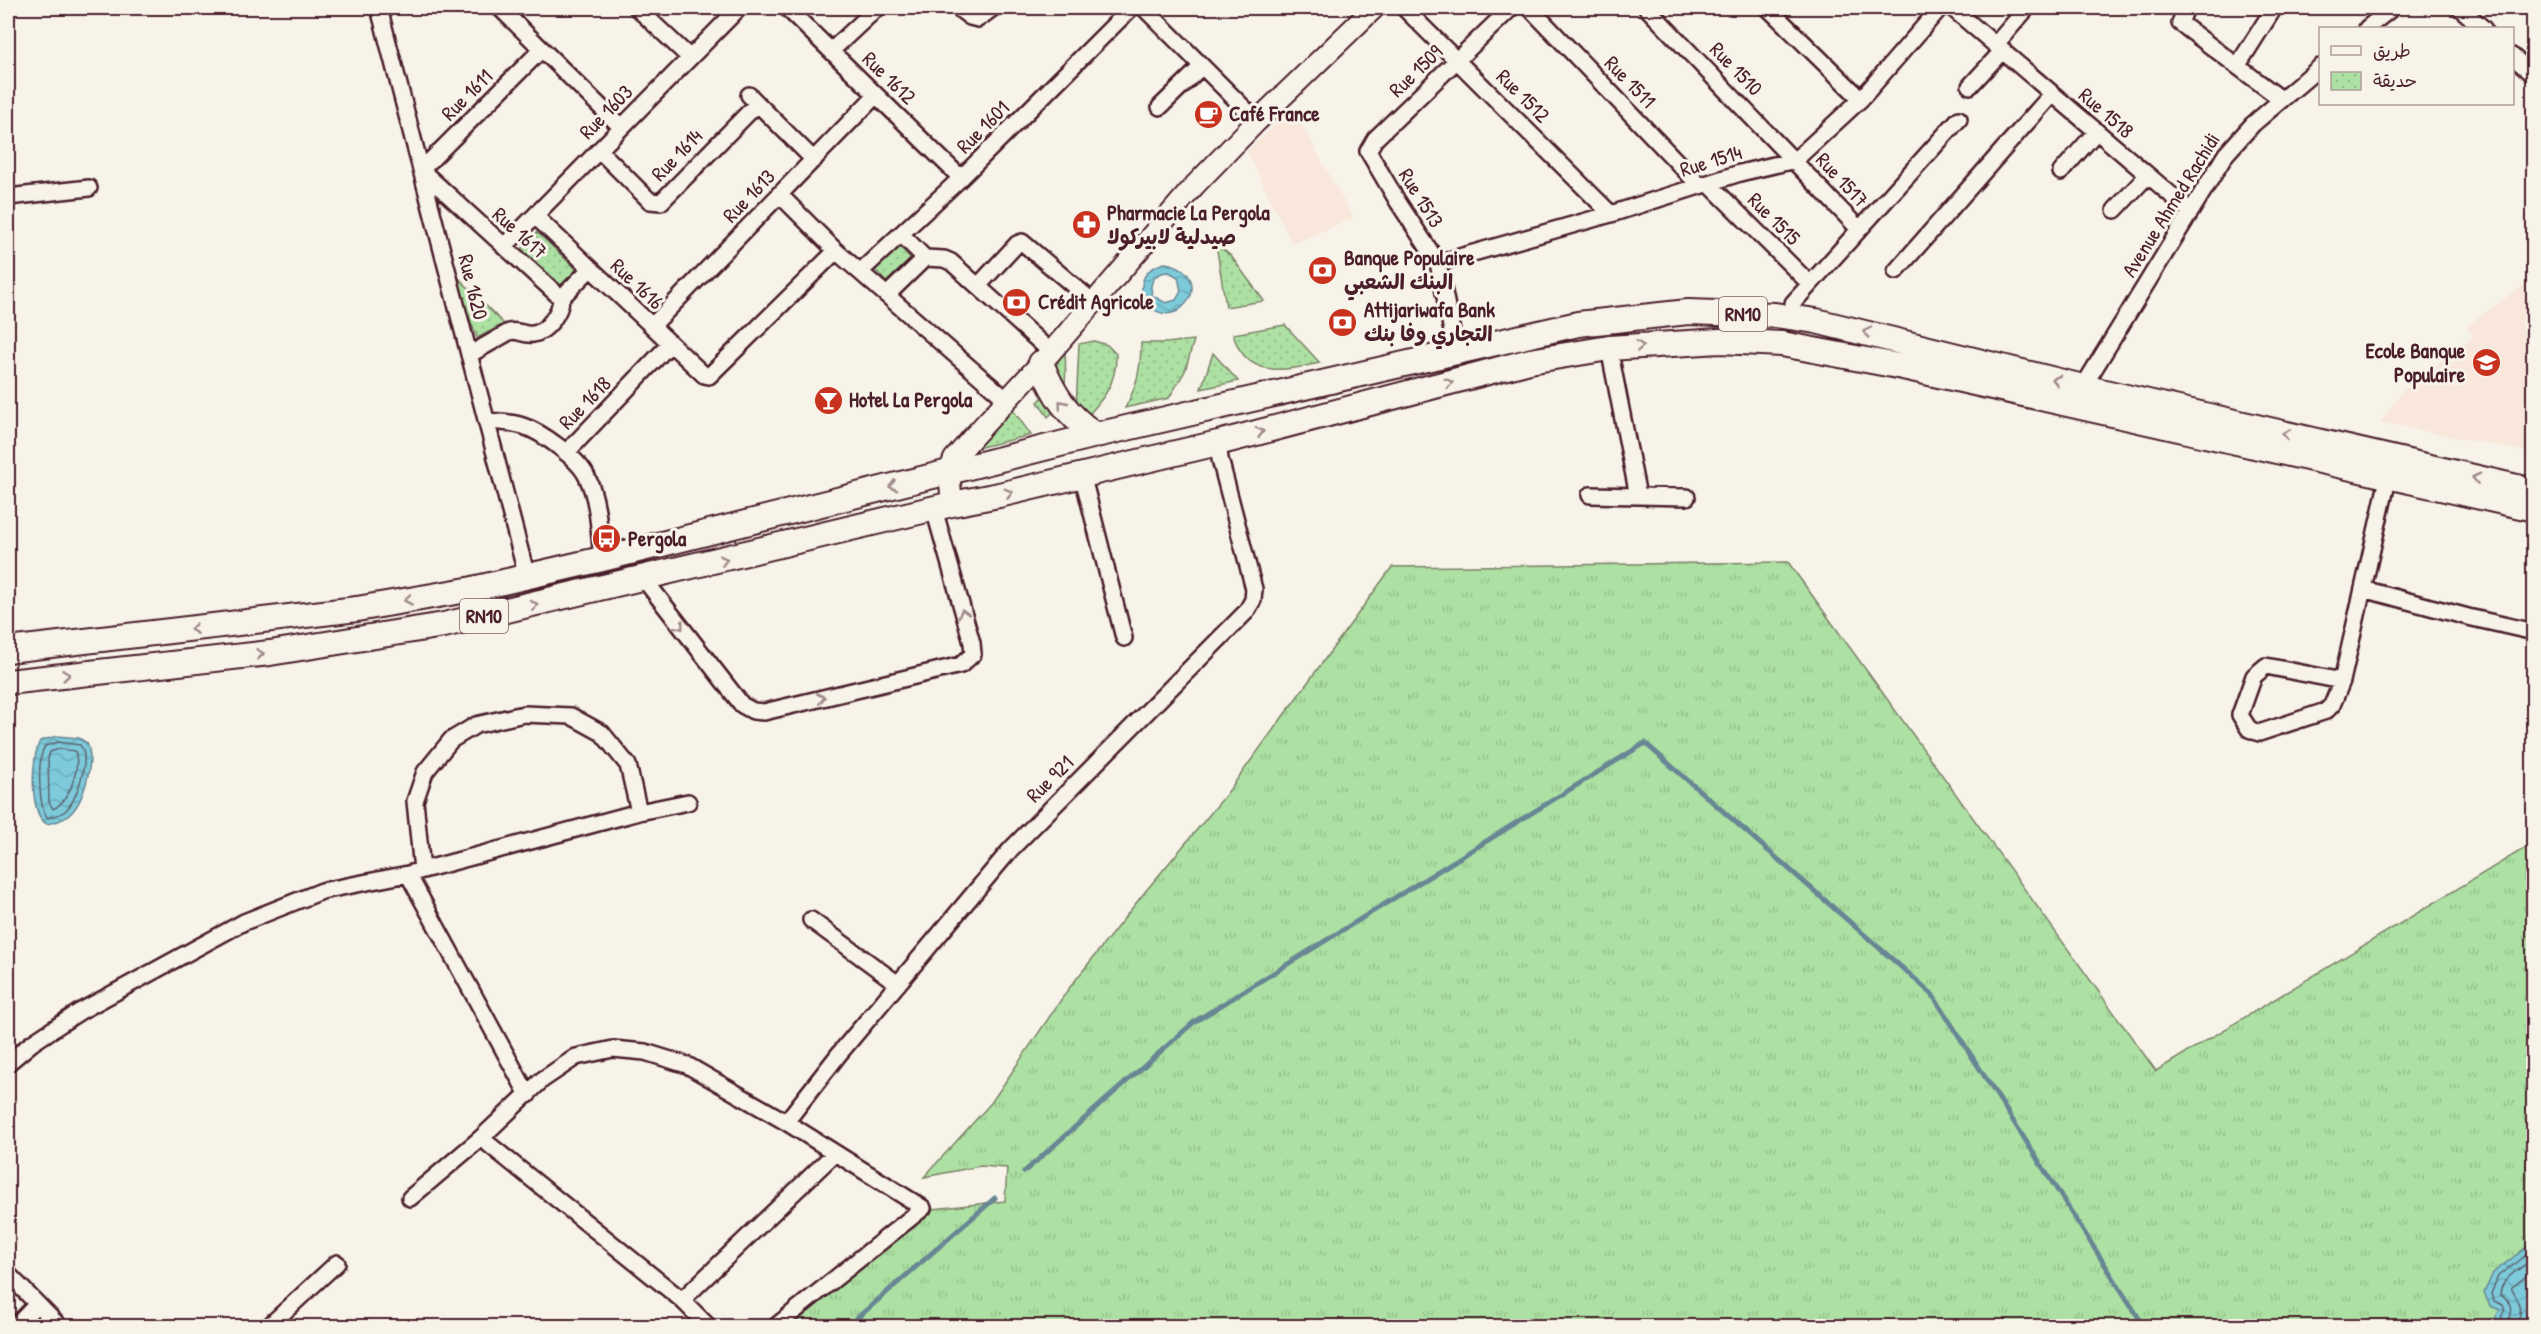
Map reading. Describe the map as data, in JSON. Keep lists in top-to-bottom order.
{
  "streets": {
    "main road": ["RN10"],
    "street": [
      "Rue 1510",
      "Rue 1509",
      "Rue 1612",
      "Rue 1511",
      "Rue 1611",
      "Rue 1512",
      "Rue 1603",
      "Rue 1518",
      "Rue 1601",
      "Rue 1614",
      "Rue 1514",
      "Rue 1517",
      "Rue 1613",
      "Rue 1513",
      "Avenue Ahmed Rachidi",
      "Rue 1515",
      "Rue 1617",
      "Rue 1616",
      "Rue 1620",
      "Rue 1618",
      "Rue 921"
    ]
  },
  "crossings": [
    ["Rue 1510", "Rue 1514"],
    ["Rue 1510", "Rue 1517"],
    ["Rue 1509", "Rue 1512"],
    ["Rue 1509", "Rue 1513"],
    ["Rue 1612", "Rue 1601"],
    ["Rue 1612", "Rue 1613"],
    ["Rue 1511", "Rue 1514"],
    ["Rue 1511", "Rue 1515"],
    ["Rue 1611", "Rue 1617"],
    ["Rue 1611", "Rue 1620"],
    ["Rue 1512", "Rue 1514"],
    ["Rue 1603", "Rue 1614"],
    ["Rue 1603", "Rue 1617"],
    ["Rue 1603", "Rue 1616"],
    ["Rue 1518", "Avenue Ahmed Rachidi"],
    ["Rue 1614", "Rue 1613"],
    ["Rue 1514", "Rue 1517"],
    ["Rue 1514", "Rue 1513"],
    ["Rue 1514", "Rue 1515"],
    ["Rue 1613", "Rue 1616"],
    ["Rue 1513", "RN10"],
    ["Avenue Ahmed Rachidi", "RN10"],
    ["Rue 1617", "Rue 1620"],
    ["Rue 1616", "Rue 1618"],
    ["Rue 1620", "RN10"],
    ["Rue 1620", "Rue 1618"],
    ["RN10", "Rue 921"]
  ],
  "places": {
    "cafe": ["Café France"],
    "pharmacy": ["Pharmacie La Pergola صيدلية لابيركولا"],
    "bank": ["Banque Populaire البنك الشعبي", "Crédit Agricole", "Attijariwafa Bank التجاري وفا بنك"],
    "school or university": ["Ecole Banque Populaire"],
    "bar": ["Hotel La Pergola"],
    "bus stop": ["Pergola"]
  },
  "legend": ["طريق", "حديقة"]
}
